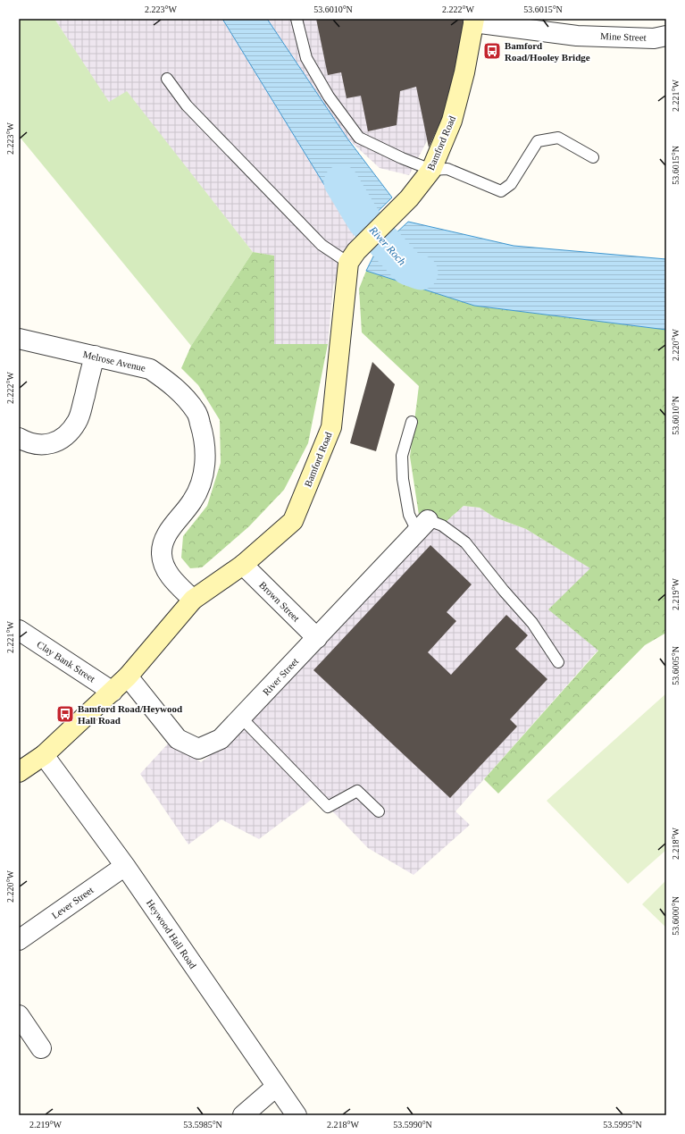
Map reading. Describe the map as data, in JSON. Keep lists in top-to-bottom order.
{
  "streets": {
    "street": [
      "Mine Street",
      "Bamford Road",
      "Melrose Avenue",
      "Brown Street",
      "Clay Bank Street",
      "River Street",
      "Lever Street",
      "Heywood Hall Road"
    ]
  },
  "crossings": [
    ["Mine Street", "Bamford Road"],
    ["Bamford Road", "Melrose Avenue"],
    ["Bamford Road", "Brown Street"],
    ["Bamford Road", "Clay Bank Street"],
    ["Bamford Road", "River Street"],
    ["Bamford Road", "Heywood Hall Road"],
    ["Brown Street", "River Street"],
    ["Lever Street", "Heywood Hall Road"]
  ],
  "water": ["River Roch"],
  "places": {
    "bus stop": ["Bamford Road/Hooley Bridge", "Bamford Road/Heywood Hall Road"]
  },
  "coordinates": [
    "2.223°W",
    "53.6010°N",
    "2.222°W",
    "53.6015°N",
    "2.221°W",
    "2.220°W",
    "2.219°W",
    "53.6005°N",
    "2.218°W",
    "53.6000°N",
    "53.5985°N",
    "53.5990°N",
    "53.5995°N"
  ]
}
